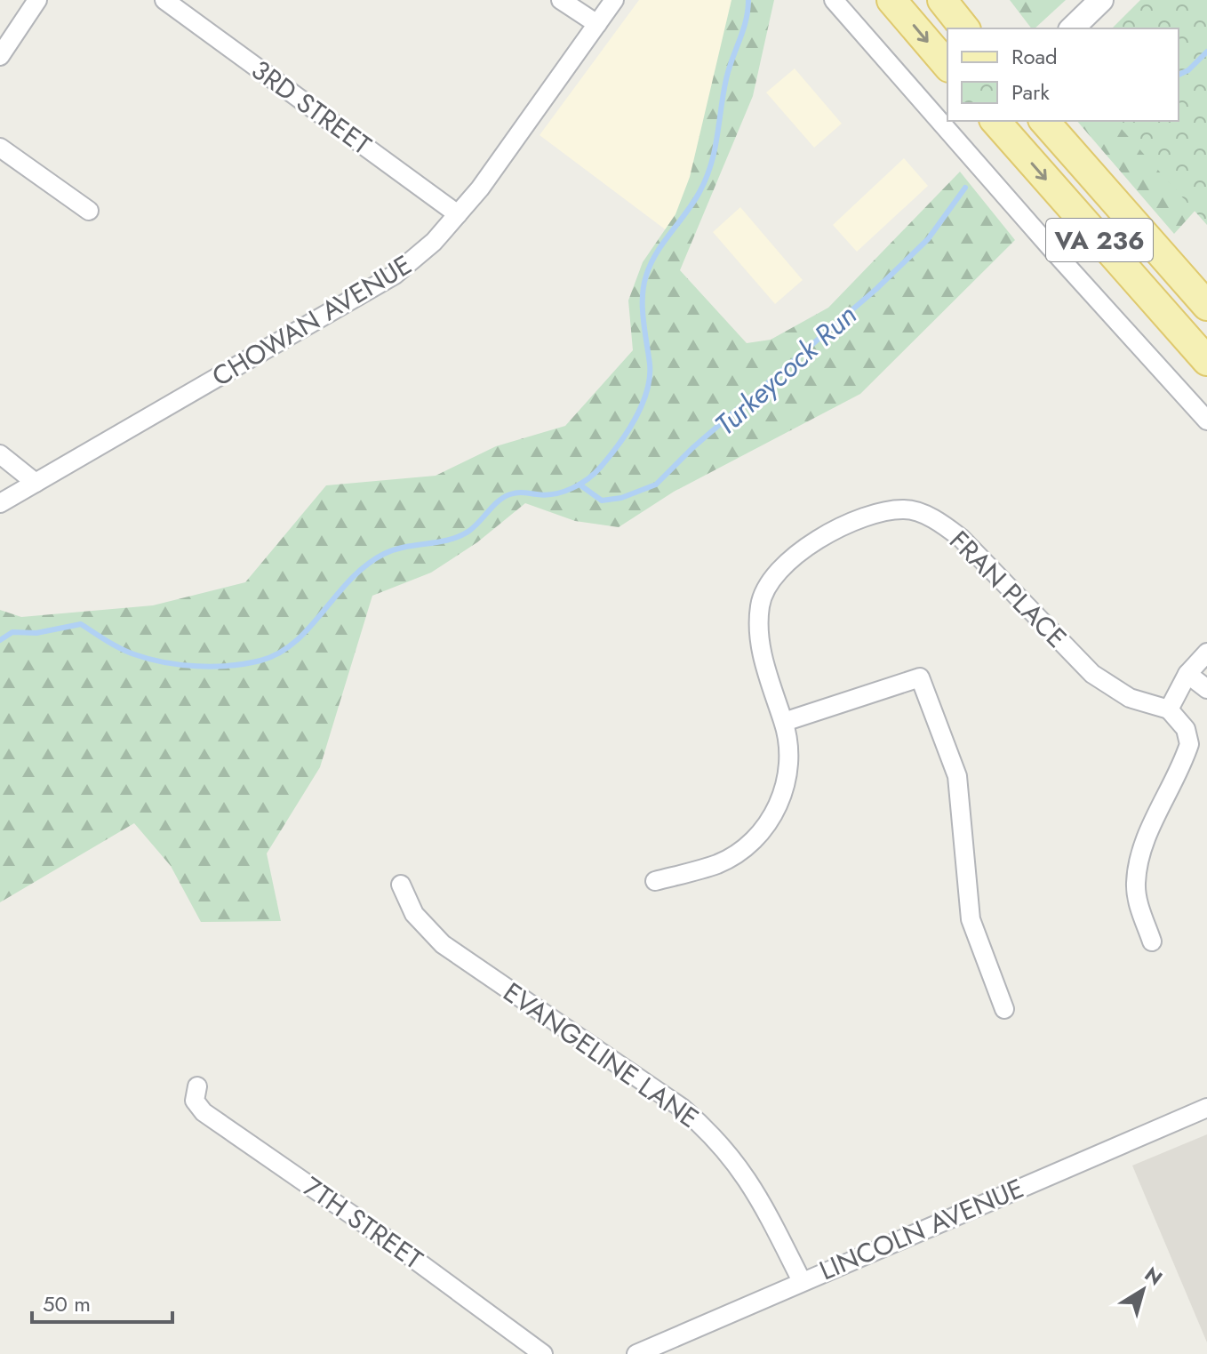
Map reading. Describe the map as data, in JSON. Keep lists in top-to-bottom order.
{
  "streets": {
    "main road": ["VA 236"],
    "street": [
      "3RD STREET",
      "CHOWAN AVENUE",
      "FRAN PLACE",
      "EVANGELINE LANE",
      "7TH STREET",
      "LINCOLN AVENUE"
    ]
  },
  "crossings": [
    ["3RD STREET", "CHOWAN AVENUE"],
    ["EVANGELINE LANE", "LINCOLN AVENUE"]
  ],
  "water": ["Turkeycock Run"],
  "legend": ["Road", "Park"],
  "scale_bar": "50 m",
  "north": "top right"
}
